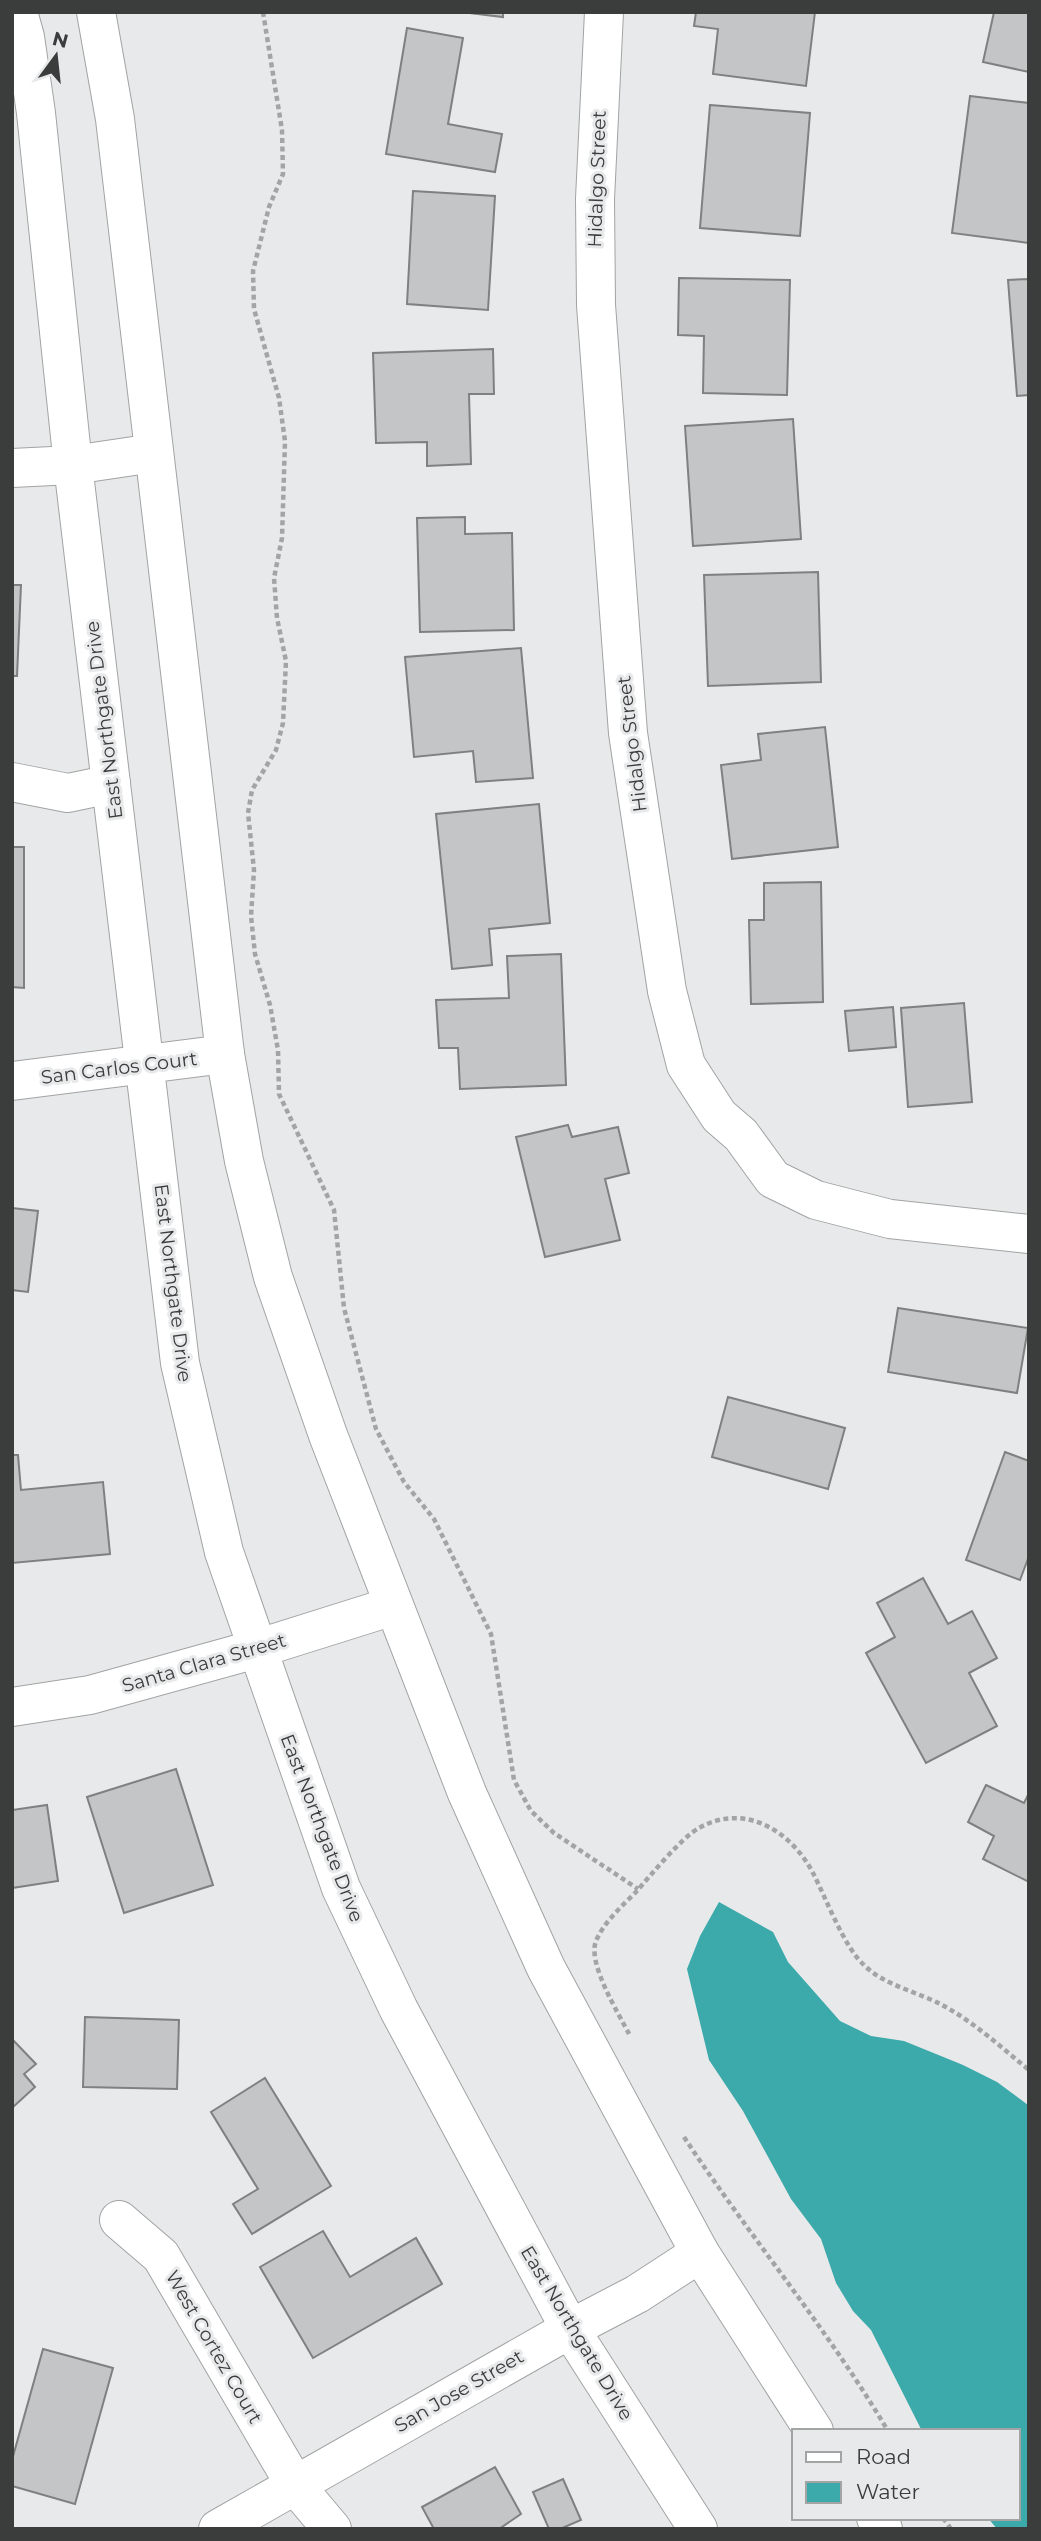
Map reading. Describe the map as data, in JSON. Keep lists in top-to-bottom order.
{
  "streets": {
    "main road": [
      "Hidalgo Street",
      "East Northgate Drive",
      "San Carlos Court",
      "Santa Clara Street",
      "West Cortez Court",
      "San Jose Street"
    ]
  },
  "crossings": [
    ["East Northgate Drive", "San Carlos Court"],
    ["East Northgate Drive", "Santa Clara Street"],
    ["East Northgate Drive", "San Jose Street"],
    ["West Cortez Court", "San Jose Street"]
  ],
  "legend": ["Road", "Water"],
  "north": "top"
}
